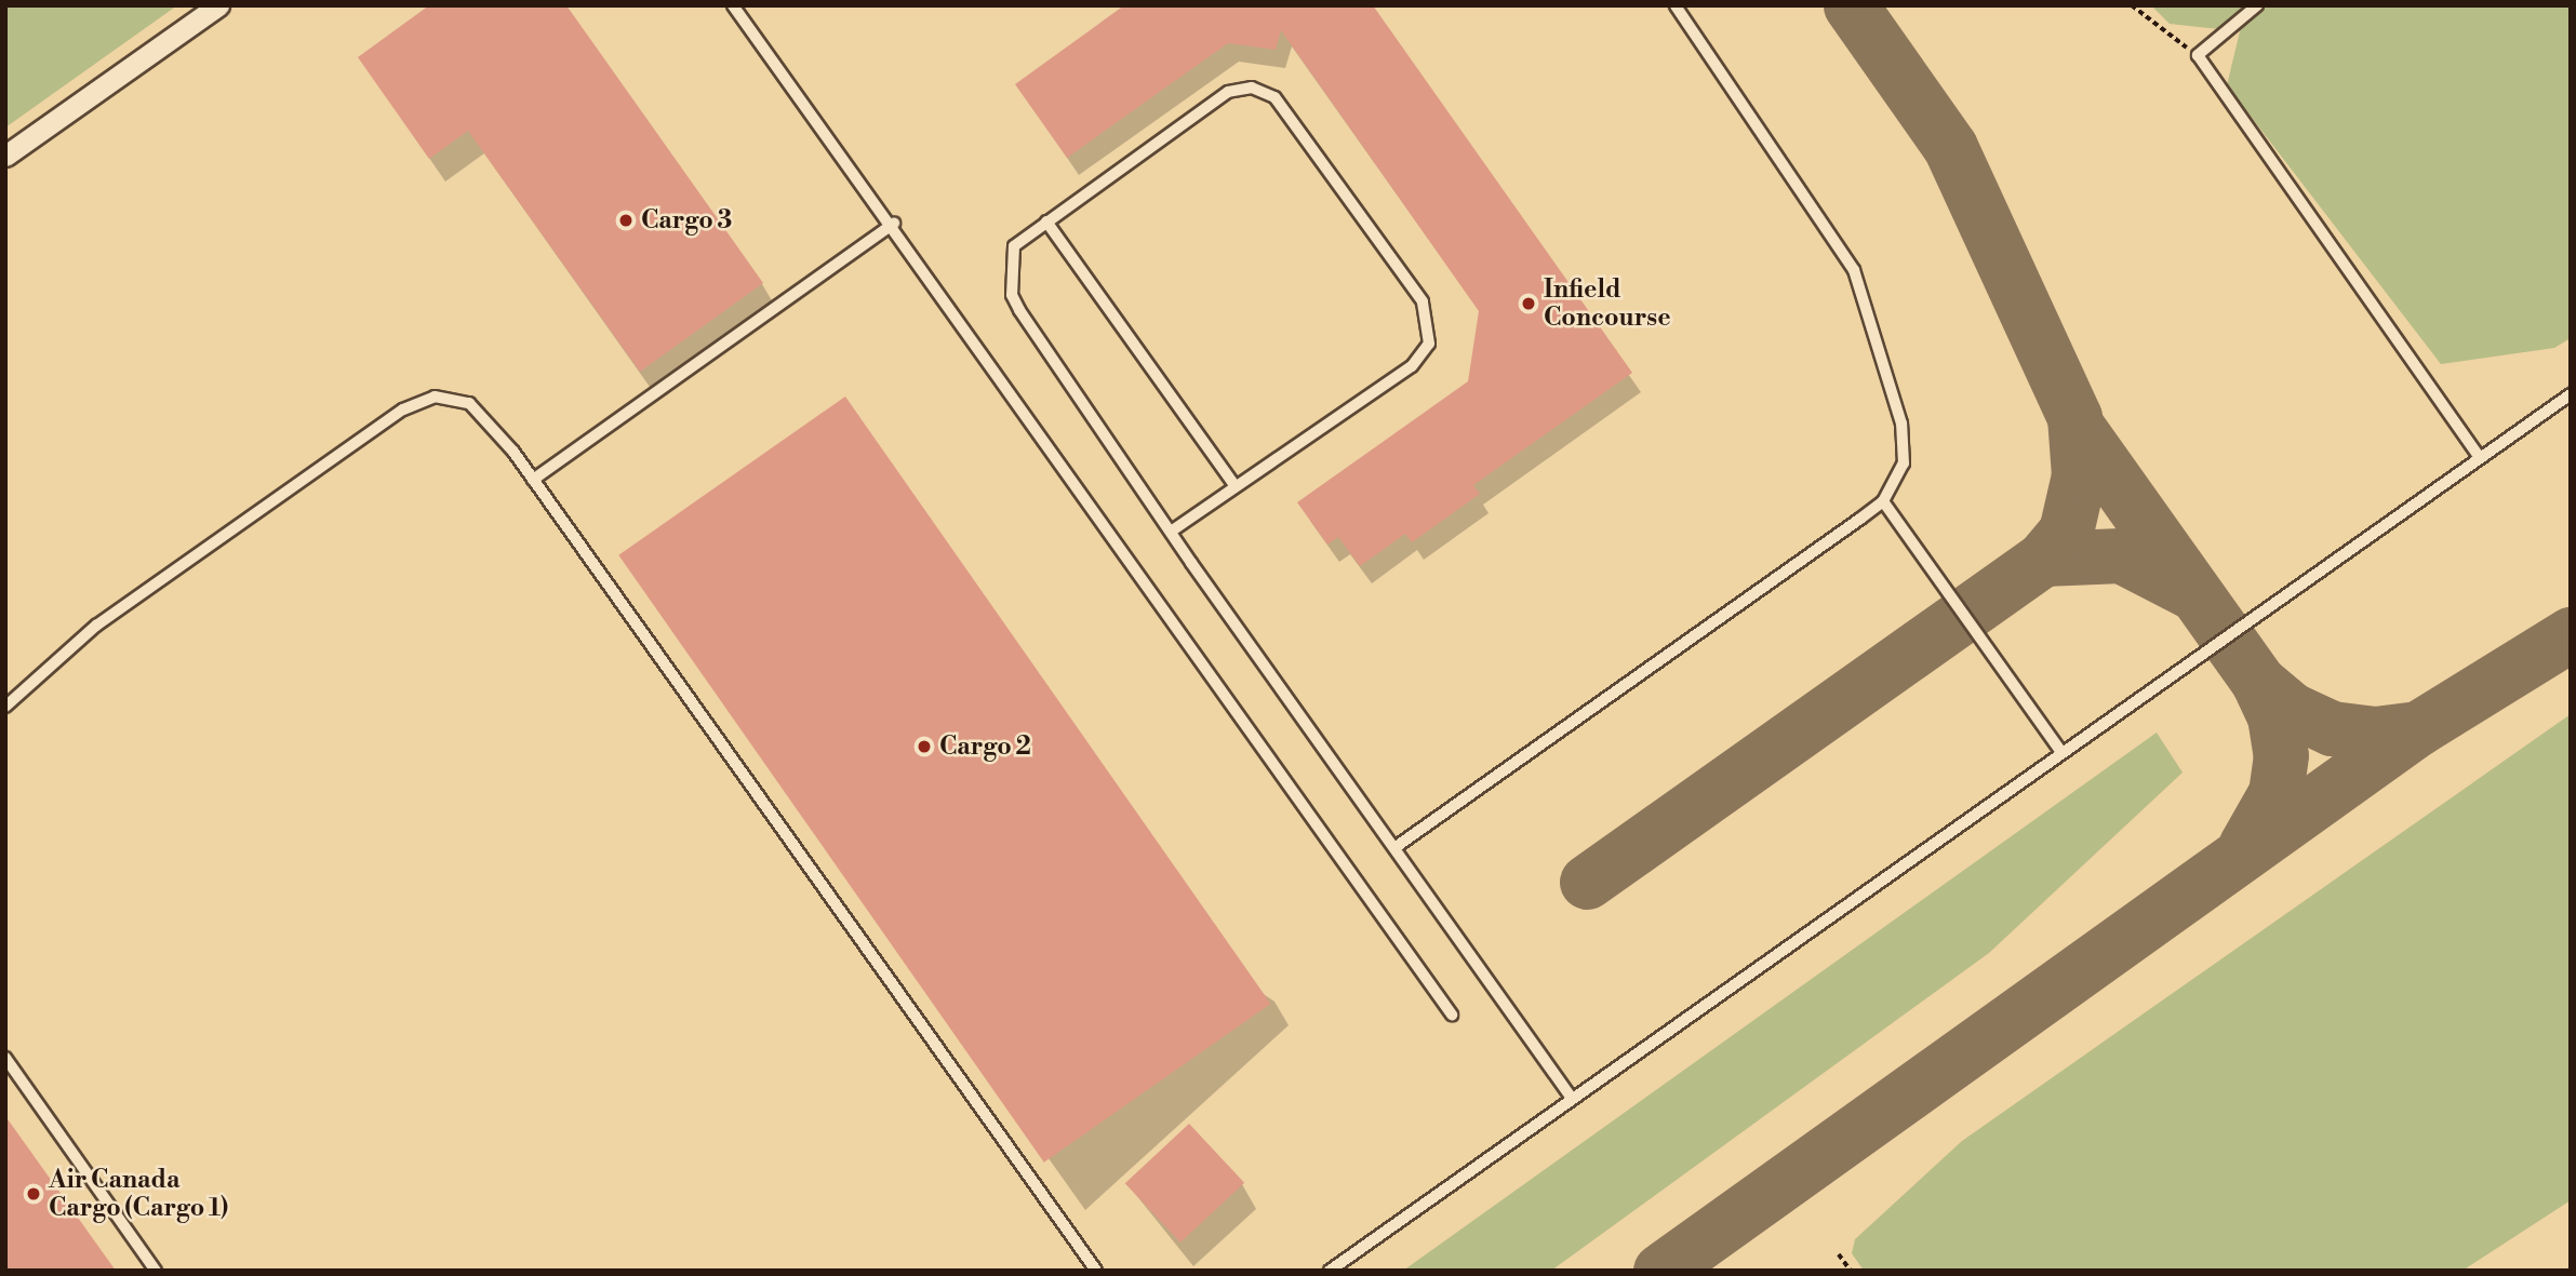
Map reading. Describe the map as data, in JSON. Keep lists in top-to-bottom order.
{
  "places": [
    "Cargo 3",
    "Infield Concourse",
    "Cargo 2",
    "Air Canada Cargo (Cargo 1)"
  ]
}
